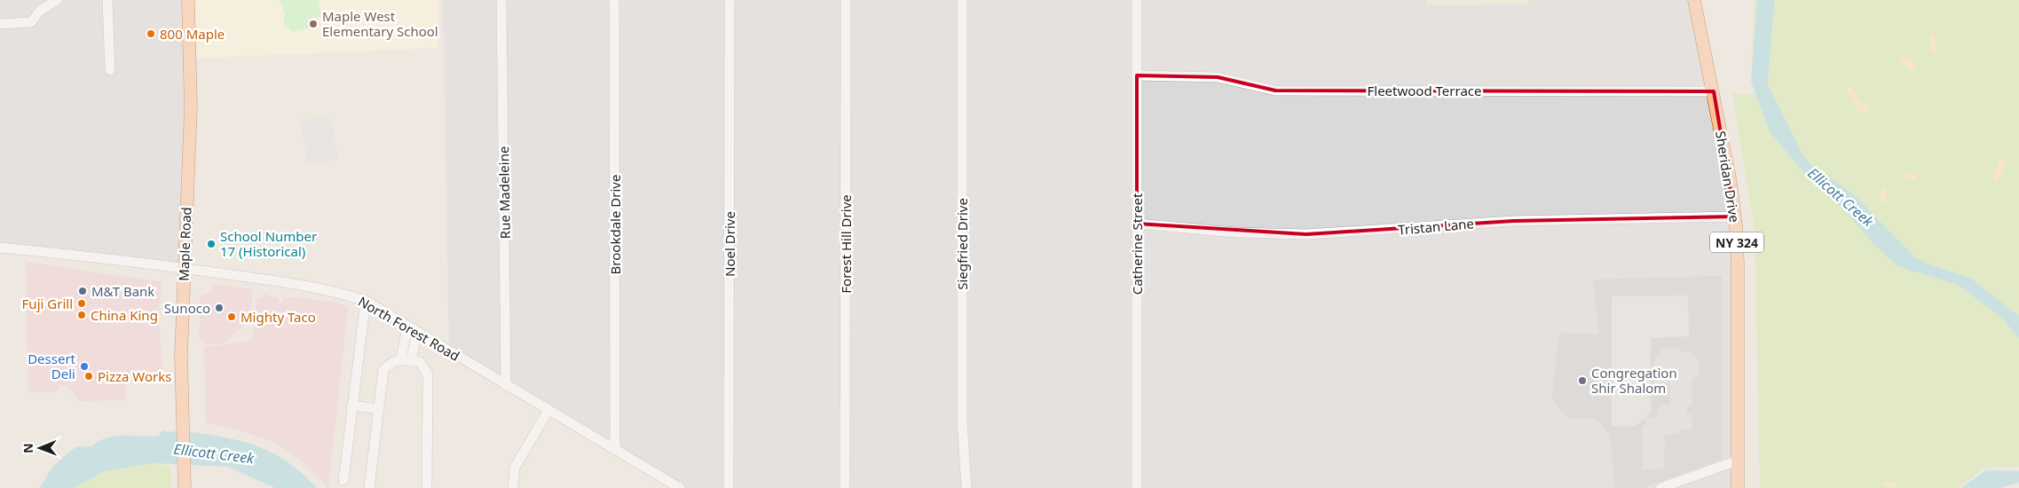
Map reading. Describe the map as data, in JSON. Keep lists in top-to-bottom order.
{
  "streets": {
    "main road": ["Sheridan Drive", "NY 324", "Maple Road"],
    "street": [
      "Fleetwood Terrace",
      "Rue Madeleine",
      "Brookdale Drive",
      "Tristan Lane",
      "Noel Drive",
      "Forest Hill Drive",
      "Siegfried Drive",
      "Catherine Street",
      "North Forest Road"
    ]
  },
  "crossings": [
    ["Fleetwood Terrace", "Sheridan Drive"],
    ["Fleetwood Terrace", "Catherine Street"],
    ["Sheridan Drive", "Tristan Lane"],
    ["Rue Madeleine", "North Forest Road"],
    ["Brookdale Drive", "North Forest Road"],
    ["Tristan Lane", "Catherine Street"],
    ["Maple Road", "North Forest Road"]
  ],
  "water": ["Ellicott Creek"],
  "places": [
    "Maple West Elementary School",
    "800 Maple",
    "School Number 17 (Historical)",
    "M&T Bank",
    "Fuji Grill",
    "Sunoco",
    "China King",
    "Mighty Taco",
    "Dessert Deli",
    "Pizza Works",
    "Congregation Shir Shalom"
  ],
  "north": "left"
}
